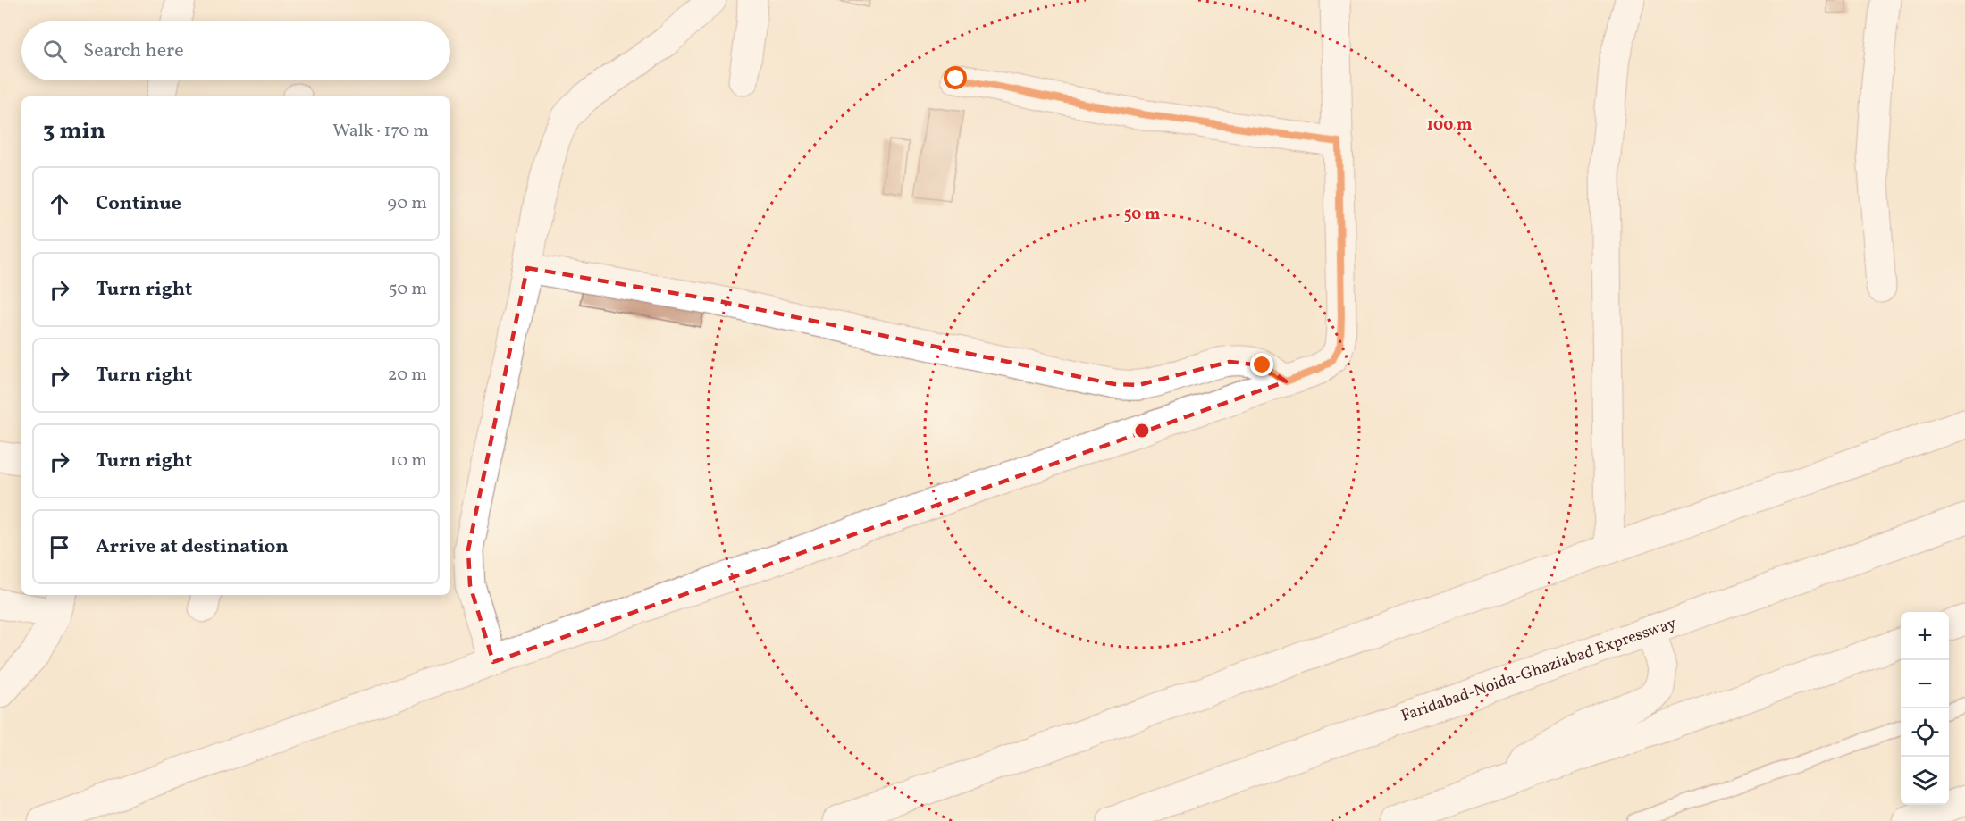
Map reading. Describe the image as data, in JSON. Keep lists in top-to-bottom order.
{
  "streets": {
    "street": ["Faridabad-Noida-Ghaziabad Expressway"]
  },
  "page": {
    "search": "Search here",
    "heading": ["3 min", "Walk · 170 m"],
    "list": [
      ["Continue", "90 m"],
      ["Turn right", "50 m"],
      ["Turn right", "20 m"],
      ["Turn right", "10 m"],
      "Arrive at destination"
    ],
    "map_buttons": ["+", "−"]
  },
  "rings": ["100 m", "50 m"]
}
